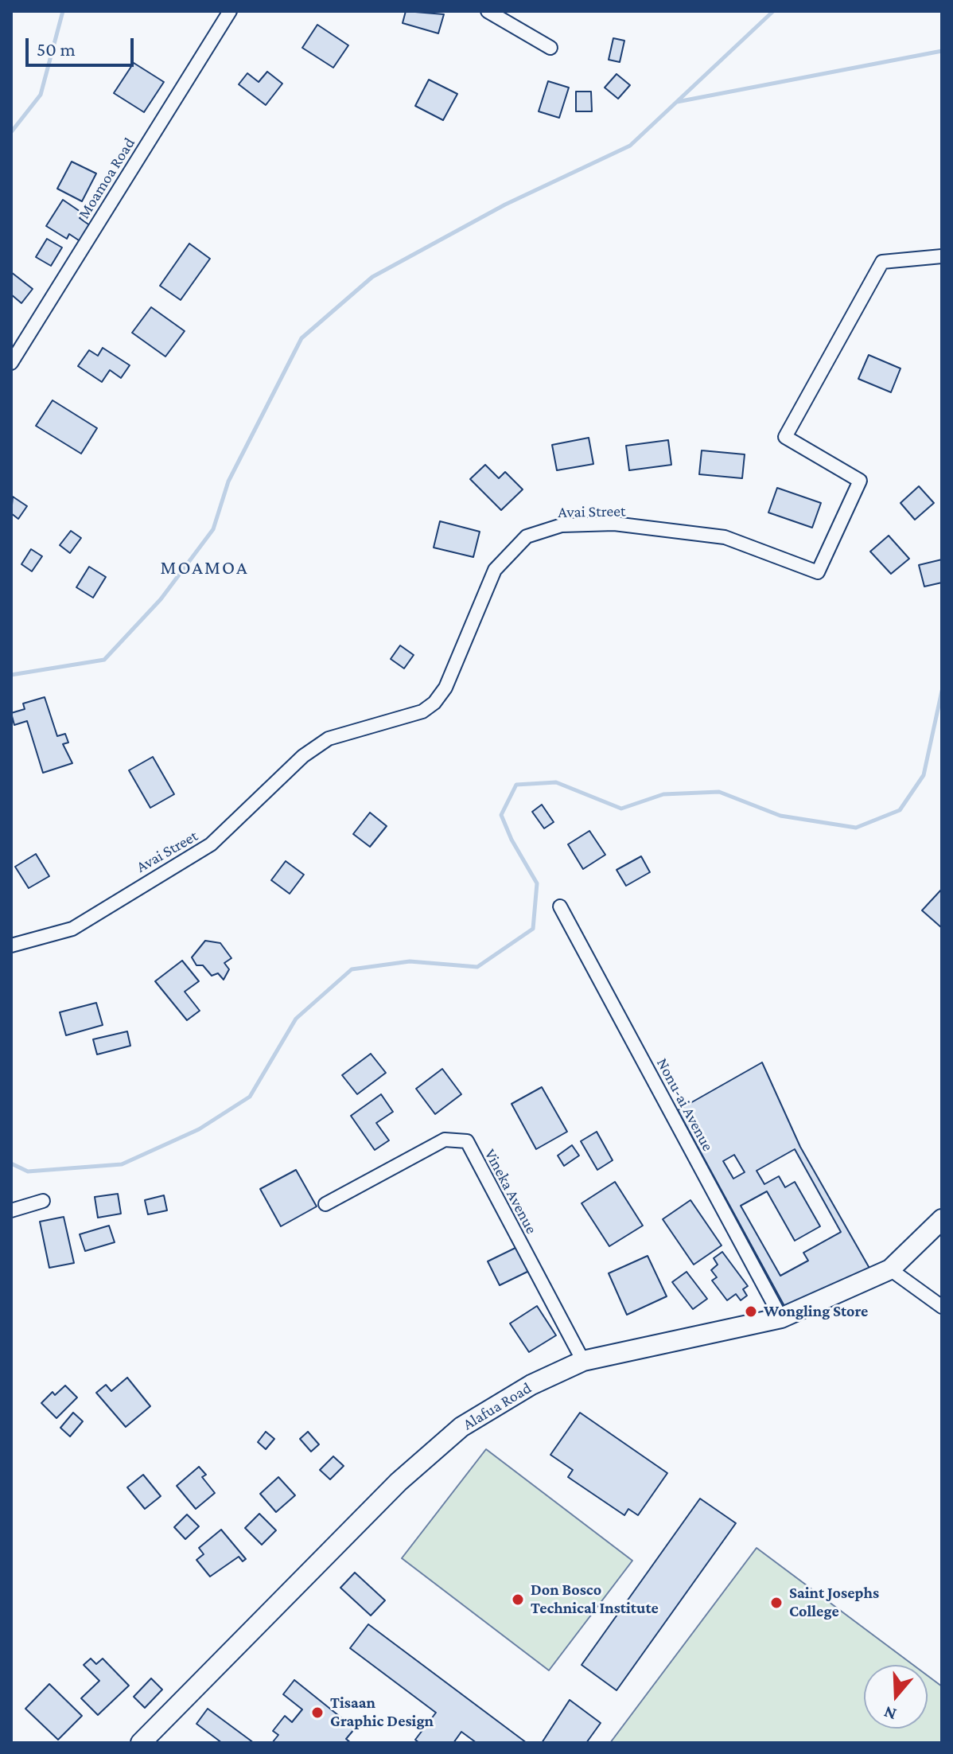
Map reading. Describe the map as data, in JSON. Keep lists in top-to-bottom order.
{
  "streets": {
    "street": [
      "Moamoa Road",
      "Avai Street",
      "Nonu-ai Avenue",
      "Vineka Avenue",
      "Alafua Road"
    ]
  },
  "crossings": [
    ["Nonu-ai Avenue", "Alafua Road"],
    ["Vineka Avenue", "Alafua Road"]
  ],
  "districts": ["MOAMOA"],
  "places": [
    "Wongling Store",
    "Don Bosco Technical Institute",
    "Saint Josephs College",
    "Tisaan Graphic Design"
  ],
  "scale_bar": "50 m",
  "north": "bottom"
}
